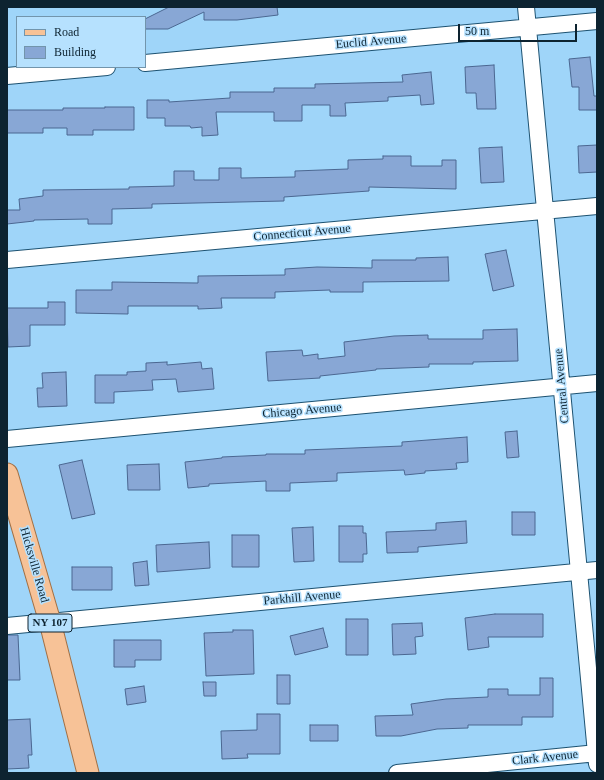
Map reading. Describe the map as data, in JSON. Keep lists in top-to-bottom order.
{
  "streets": {
    "main road": ["Hicksville Road", "NY 107"],
    "street": [
      "Euclid Avenue",
      "Connecticut Avenue",
      "Central Avenue",
      "Chicago Avenue",
      "Parkhill Avenue",
      "Clark Avenue"
    ]
  },
  "crossings": [
    ["Euclid Avenue", "Central Avenue"],
    ["Connecticut Avenue", "Central Avenue"],
    ["Central Avenue", "Chicago Avenue"],
    ["Central Avenue", "Parkhill Avenue"],
    ["Central Avenue", "Clark Avenue"],
    ["Hicksville Road", "Parkhill Avenue"]
  ],
  "legend": ["Road", "Building"],
  "scale_bar": "50 m"
}
